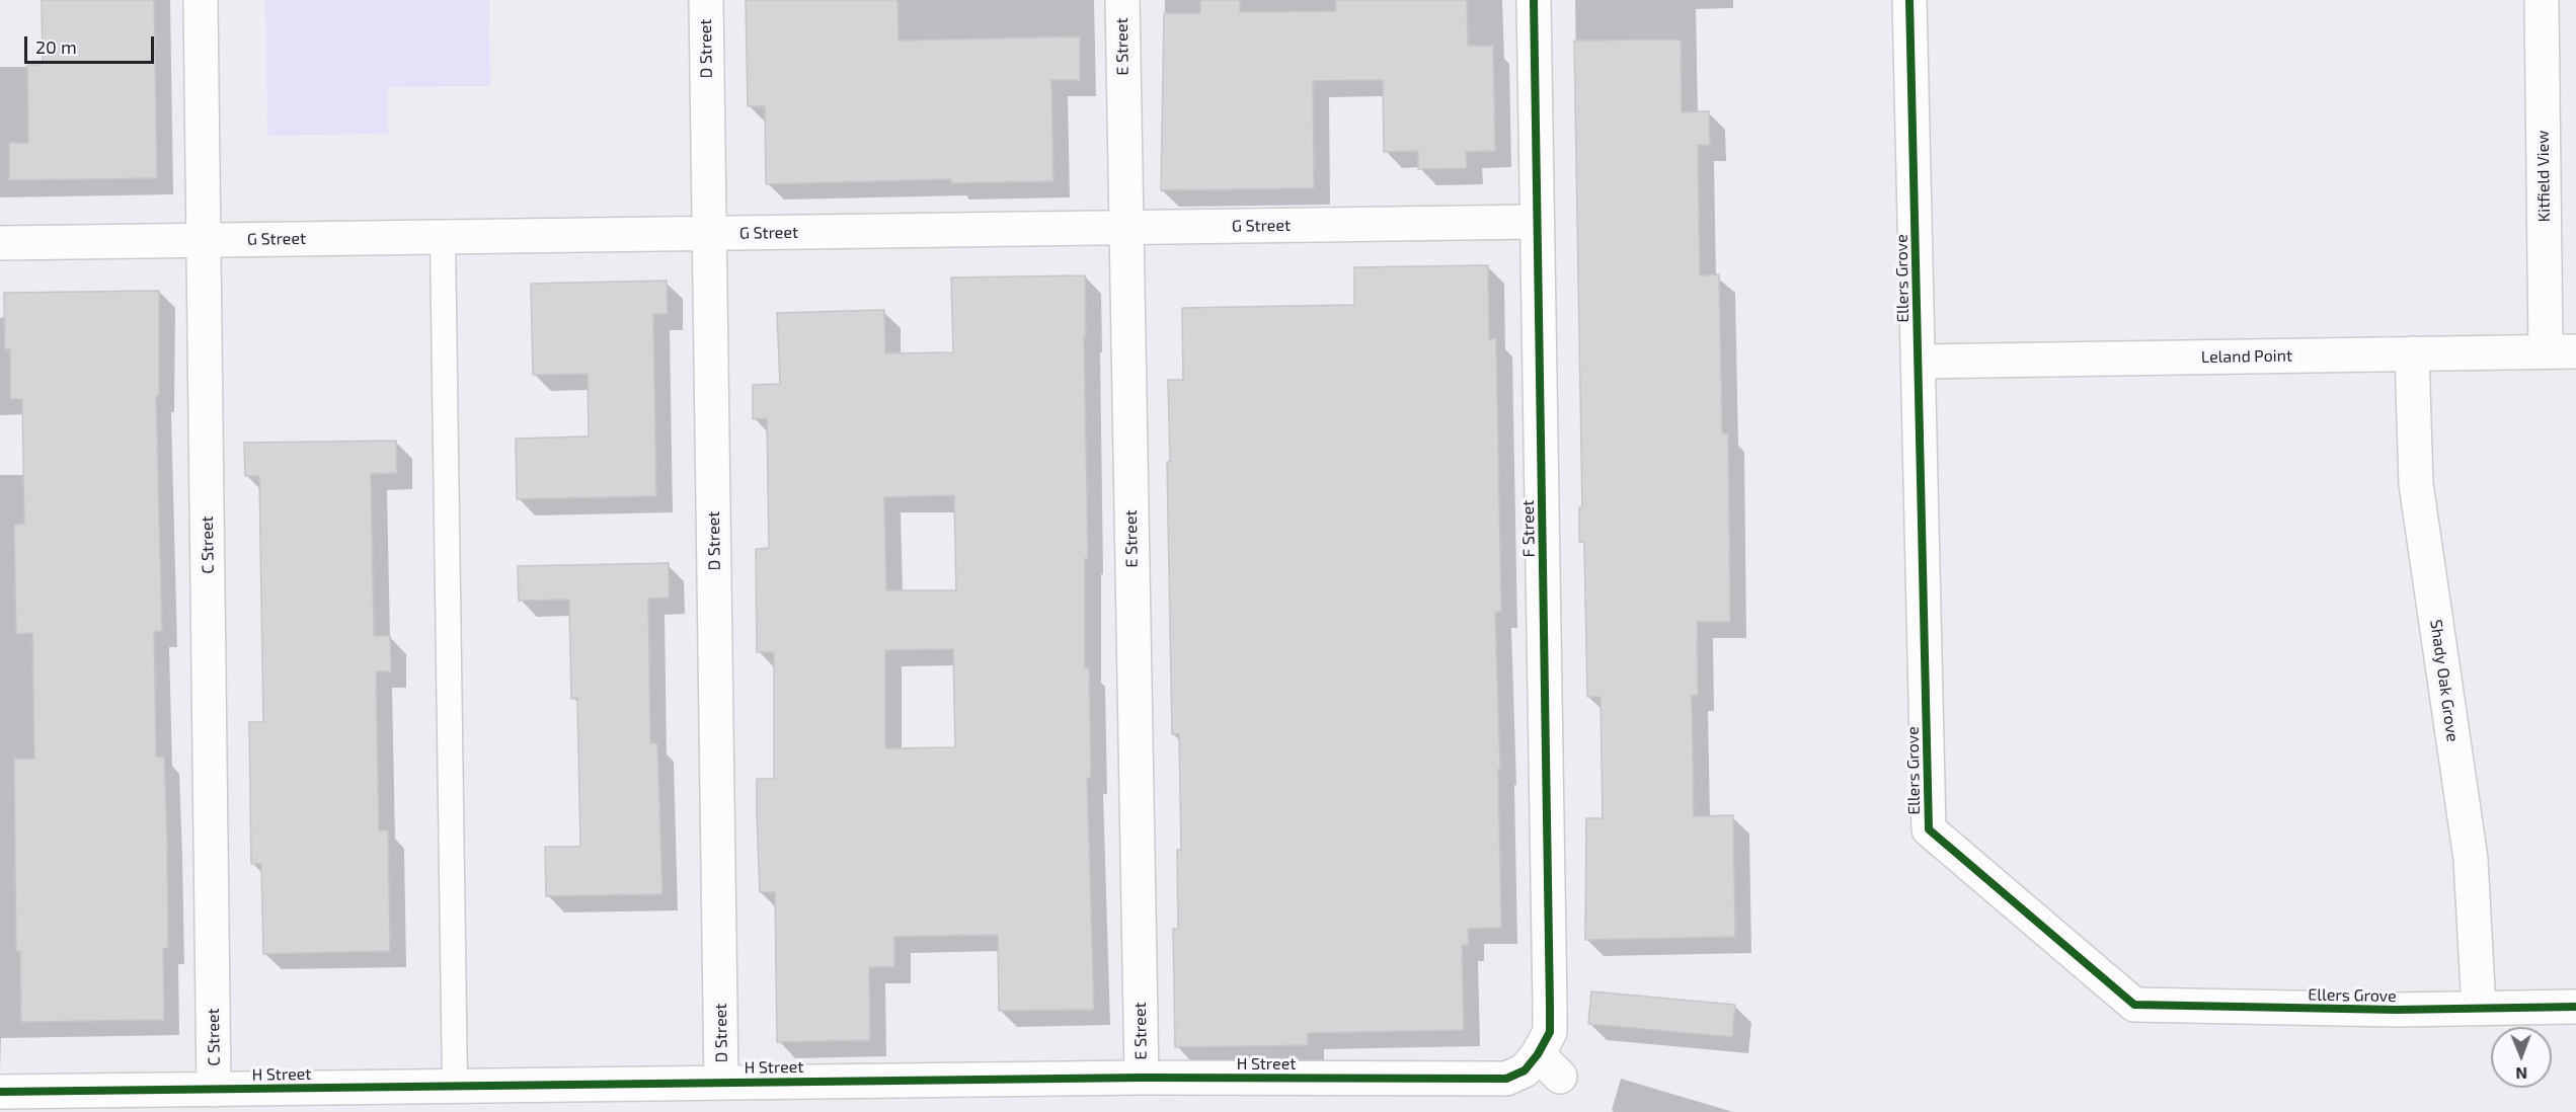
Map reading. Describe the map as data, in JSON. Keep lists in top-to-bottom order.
{
  "streets": {
    "street": [
      "E Street",
      "D Street",
      "Kitfield View",
      "G Street",
      "Ellers Grove",
      "Leland Point",
      "F Street",
      "C Street",
      "Shady Oak Grove",
      "H Street"
    ]
  },
  "crossings": [
    ["E Street", "G Street"],
    ["E Street", "H Street"],
    ["D Street", "G Street"],
    ["D Street", "H Street"],
    ["Kitfield View", "Leland Point"],
    ["G Street", "F Street"],
    ["G Street", "C Street"],
    ["Ellers Grove", "Leland Point"],
    ["Ellers Grove", "Shady Oak Grove"],
    ["Leland Point", "Shady Oak Grove"],
    ["F Street", "H Street"],
    ["C Street", "H Street"]
  ],
  "scale_bar": "20 m",
  "north": "bottom"
}
